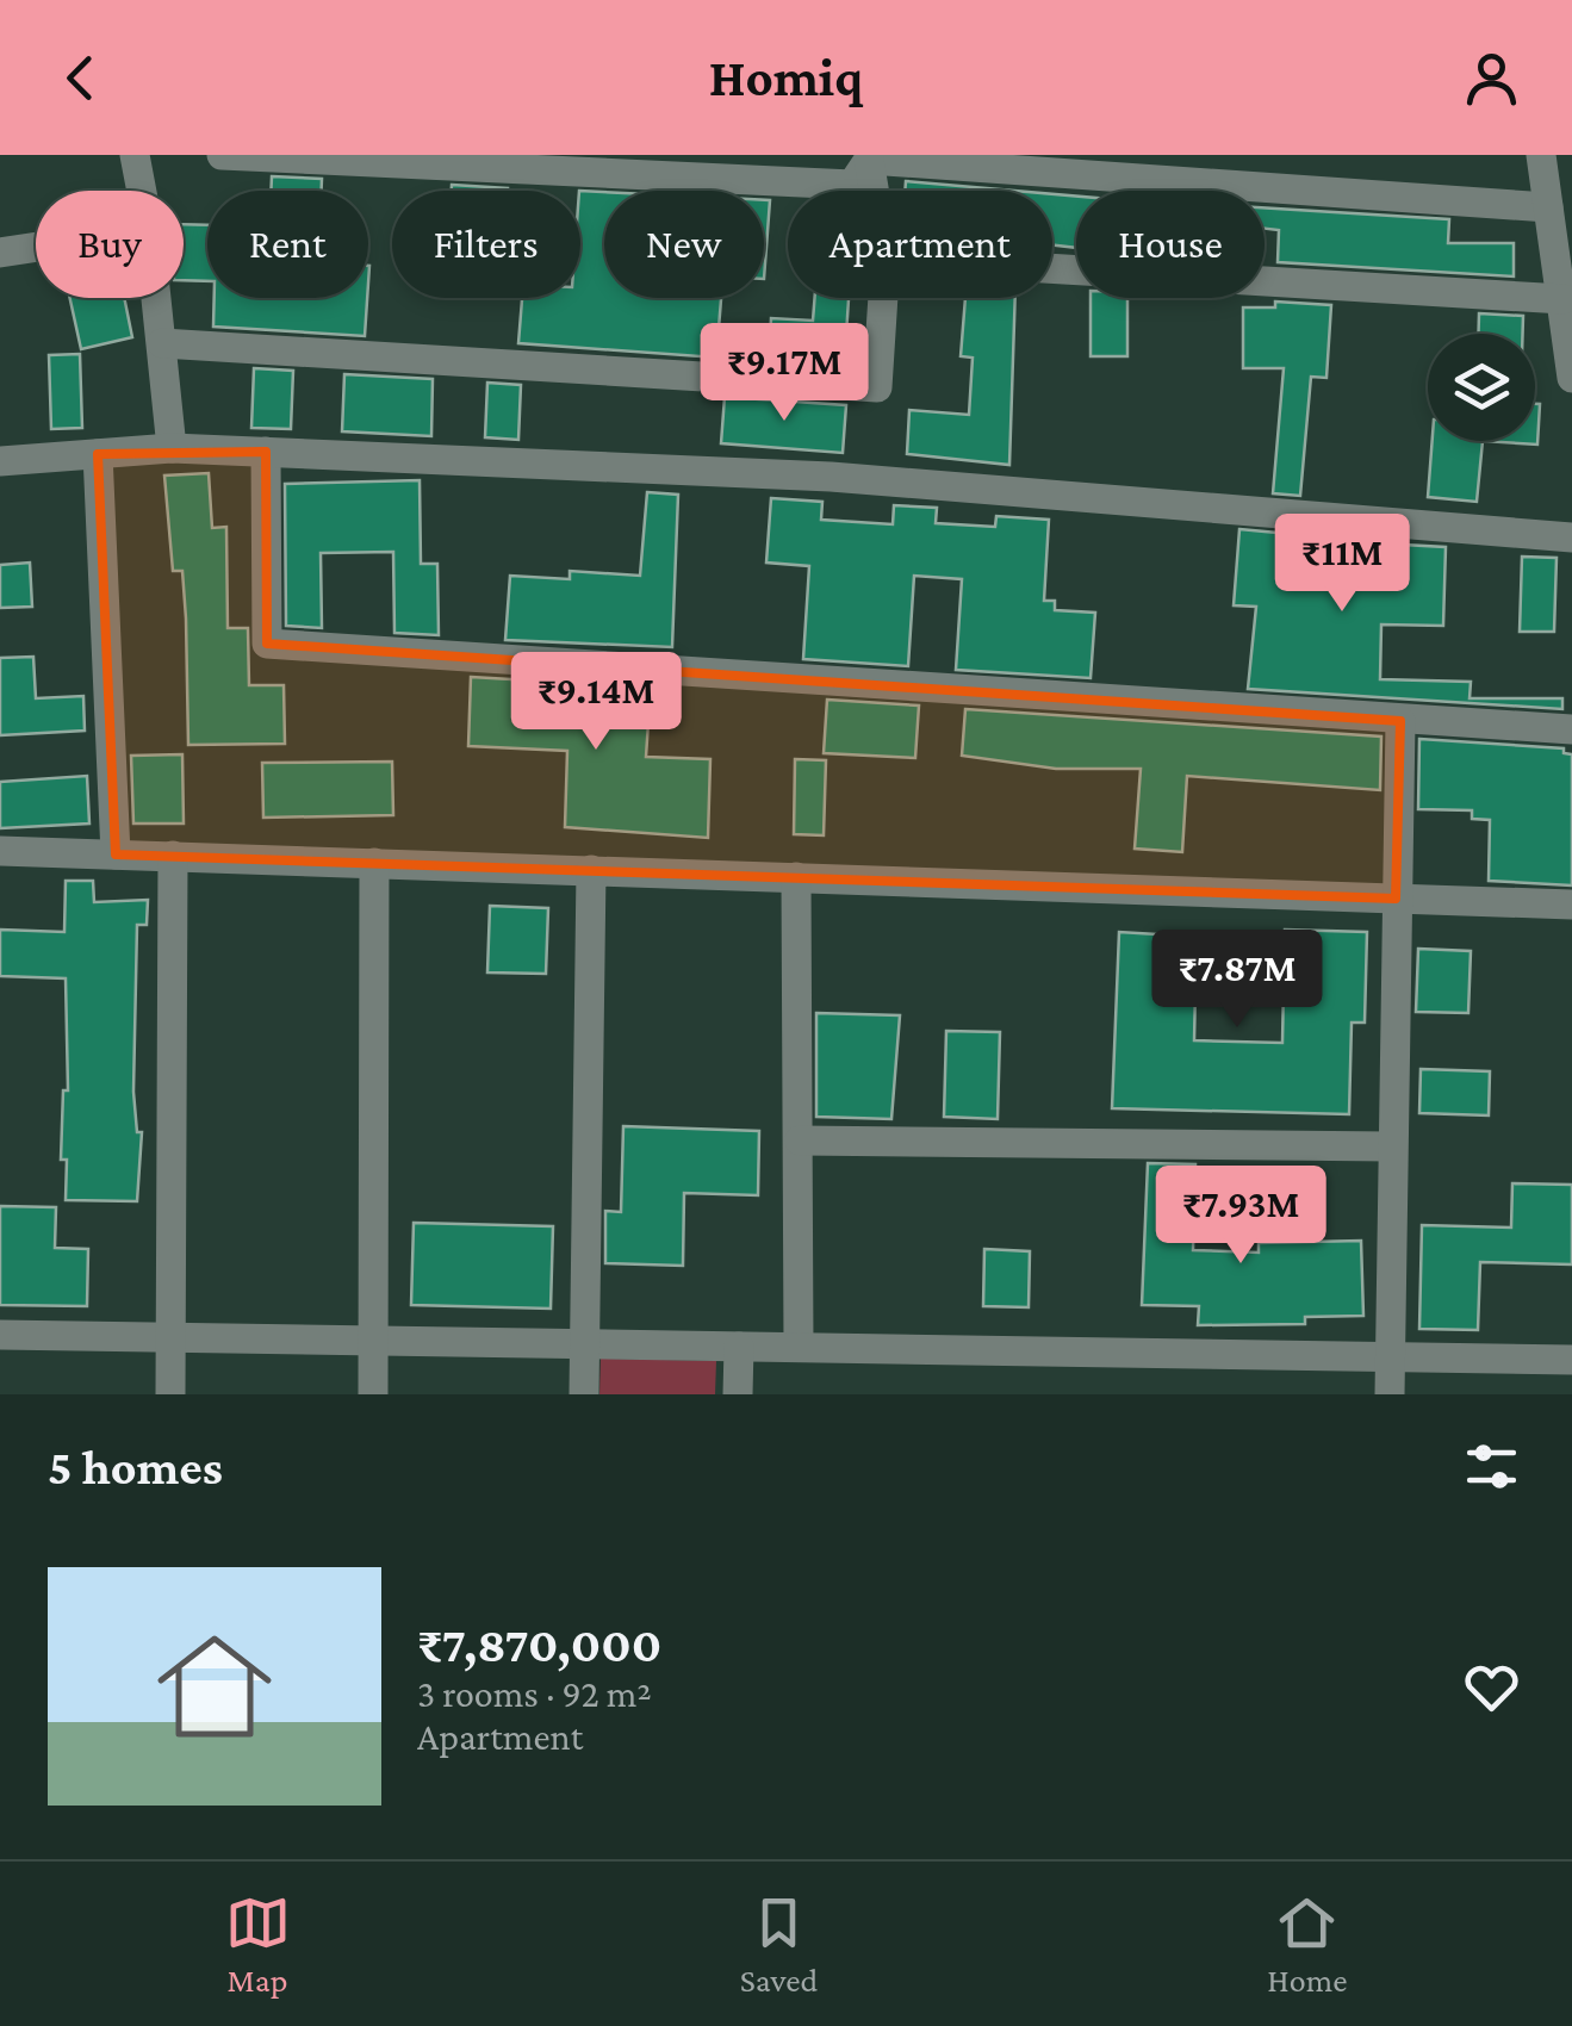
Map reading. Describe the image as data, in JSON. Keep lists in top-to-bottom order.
{
  "page": {
    "header": "Homiq",
    "chip": [
      "Buy",
      "Rent",
      "Filters",
      "New",
      "Apartment",
      "House"
    ],
    "price": [
      "₹9.17M",
      "₹11M",
      "₹9.14M",
      "₹7.87M",
      "₹7.93M"
    ],
    "heading": "5 homes",
    "list": [
      {
        "name": "₹7,870,000",
        "note": "3 rooms · 92 m² · Apartment"
      }
    ],
    "tabs": ["Map", "Saved", "Home"]
  }
}
